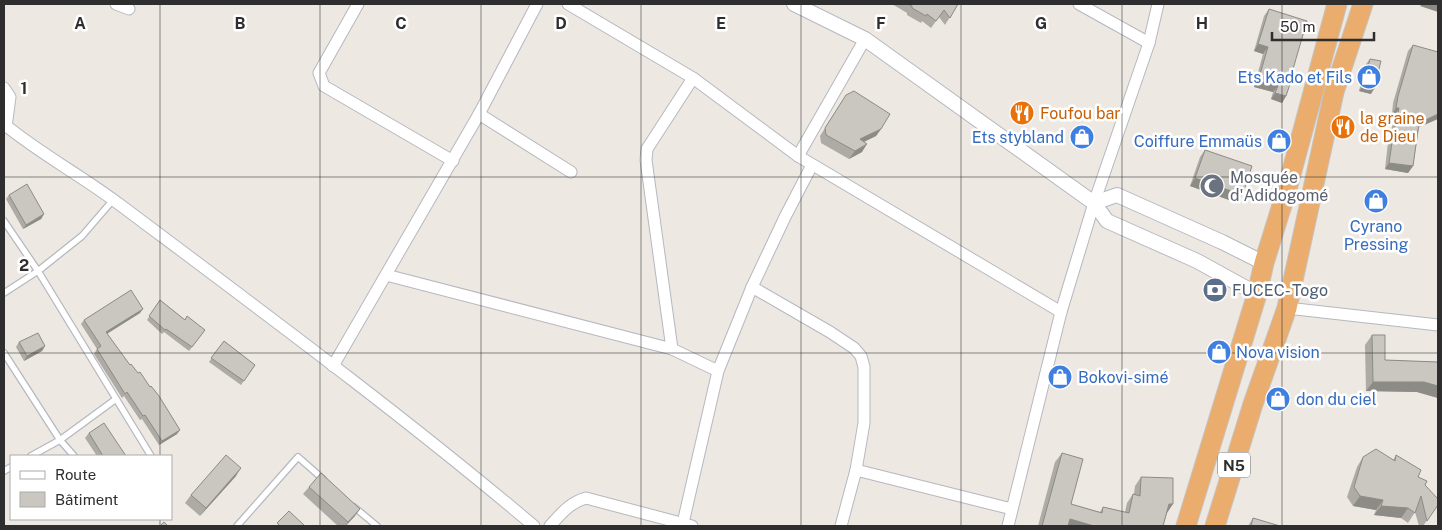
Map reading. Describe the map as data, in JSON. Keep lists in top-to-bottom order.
{
  "streets": {
    "highway": ["N5"]
  },
  "places": {
    "shop": [
      "Ets Kado et Fils",
      "Ets stybland",
      "Coiffure Emmaüs",
      "Cyrano Pressing",
      "Nova vision",
      "Bokovi-simé",
      "don du ciel"
    ],
    "restaurant": ["Foufou bar", "la graine de Dieu"],
    "mosque": ["Mosquée d'Adidogomé"],
    "bank": ["FUCEC- Togo"]
  },
  "legend": ["Route", "Bâtiment"],
  "scale_bar": "50 m",
  "grid": {
    "columns": [
      "A",
      "B",
      "C",
      "D",
      "E",
      "F",
      "G",
      "H"
    ],
    "rows": ["1", "2"]
  }
}
